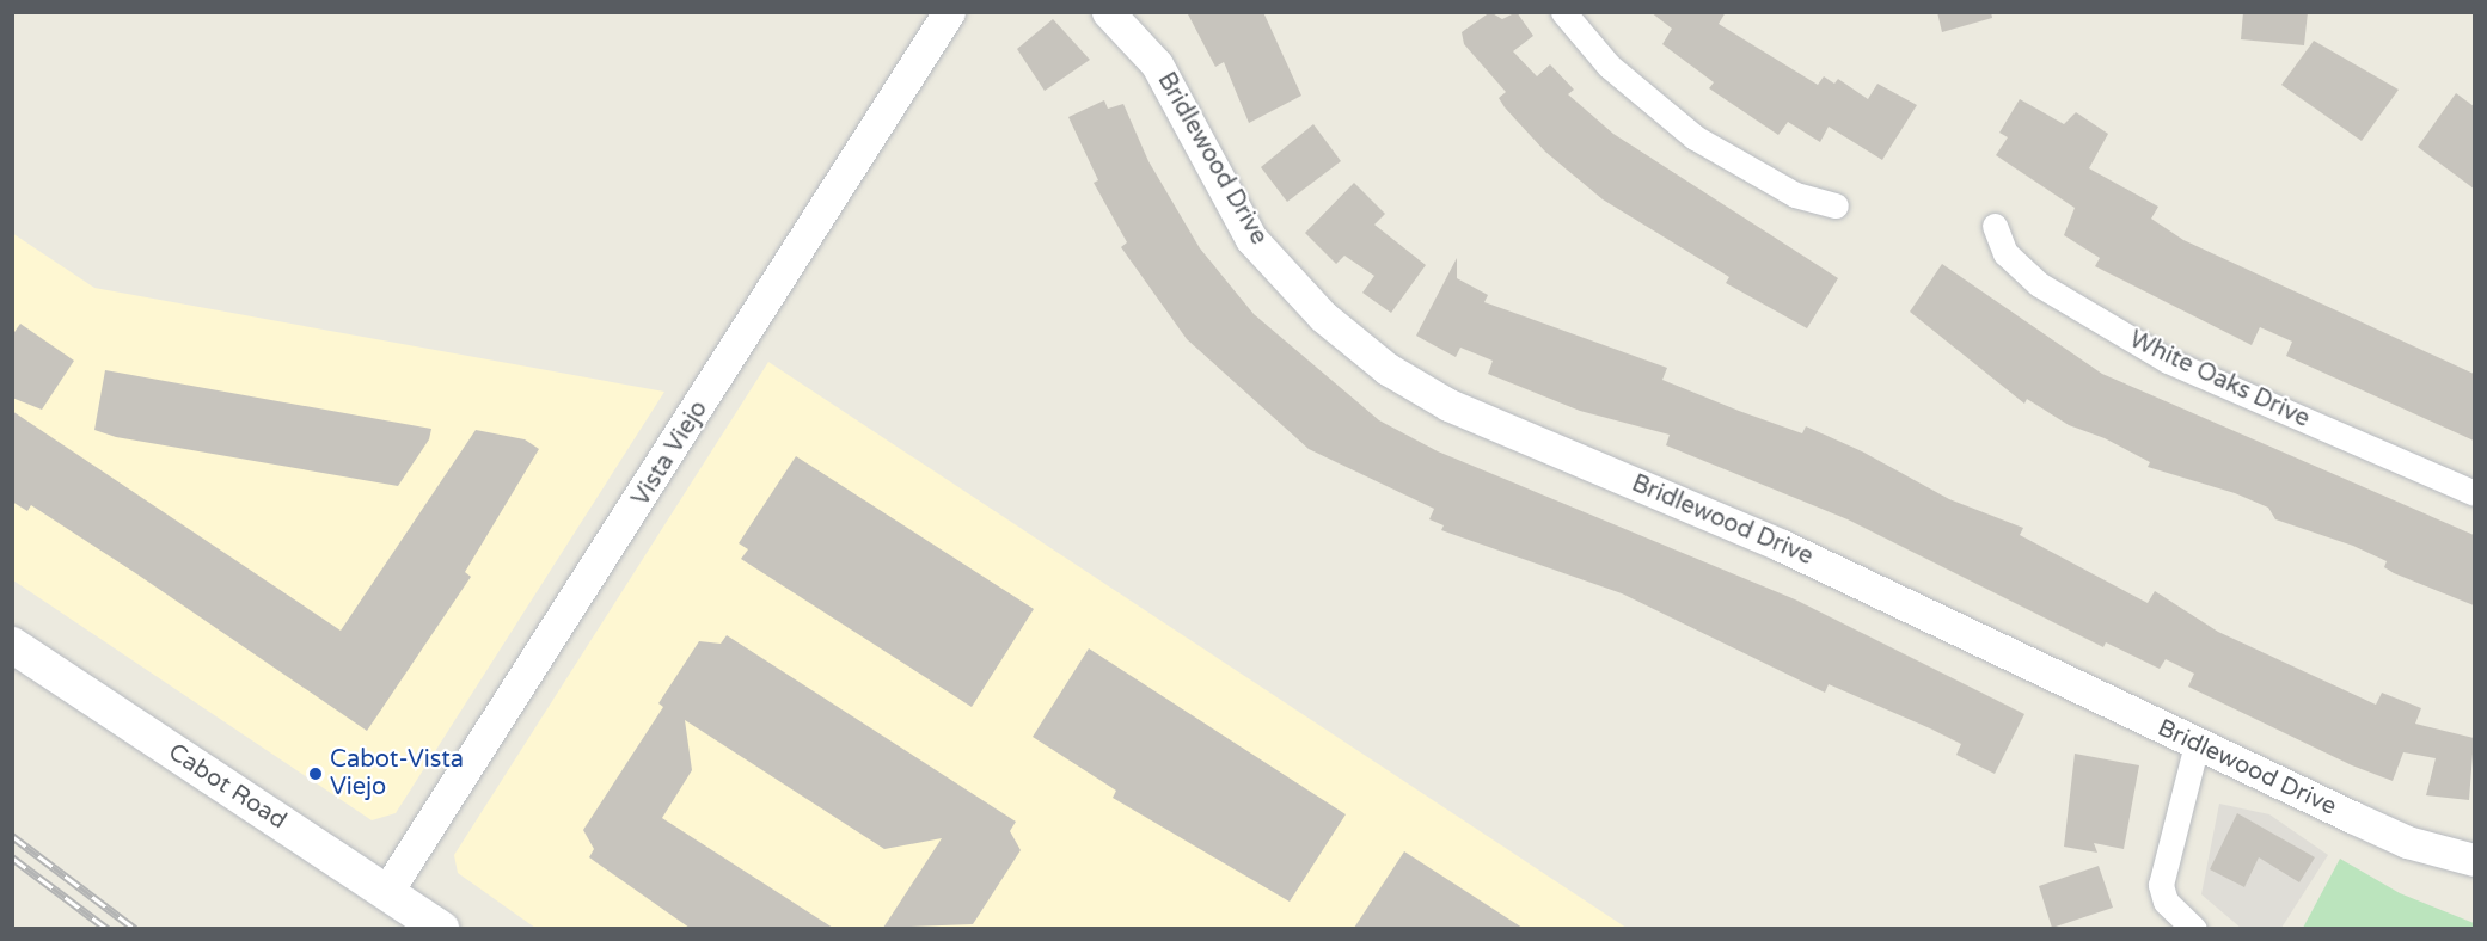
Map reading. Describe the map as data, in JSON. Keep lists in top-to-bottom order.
{
  "streets": {
    "main road": ["Cabot Road"],
    "street": ["Bridlewood Drive", "White Oaks Drive", "Vista Viejo"]
  },
  "crossings": [
    ["Vista Viejo", "Cabot Road"]
  ],
  "places": ["Cabot-Vista Viejo"]
}
